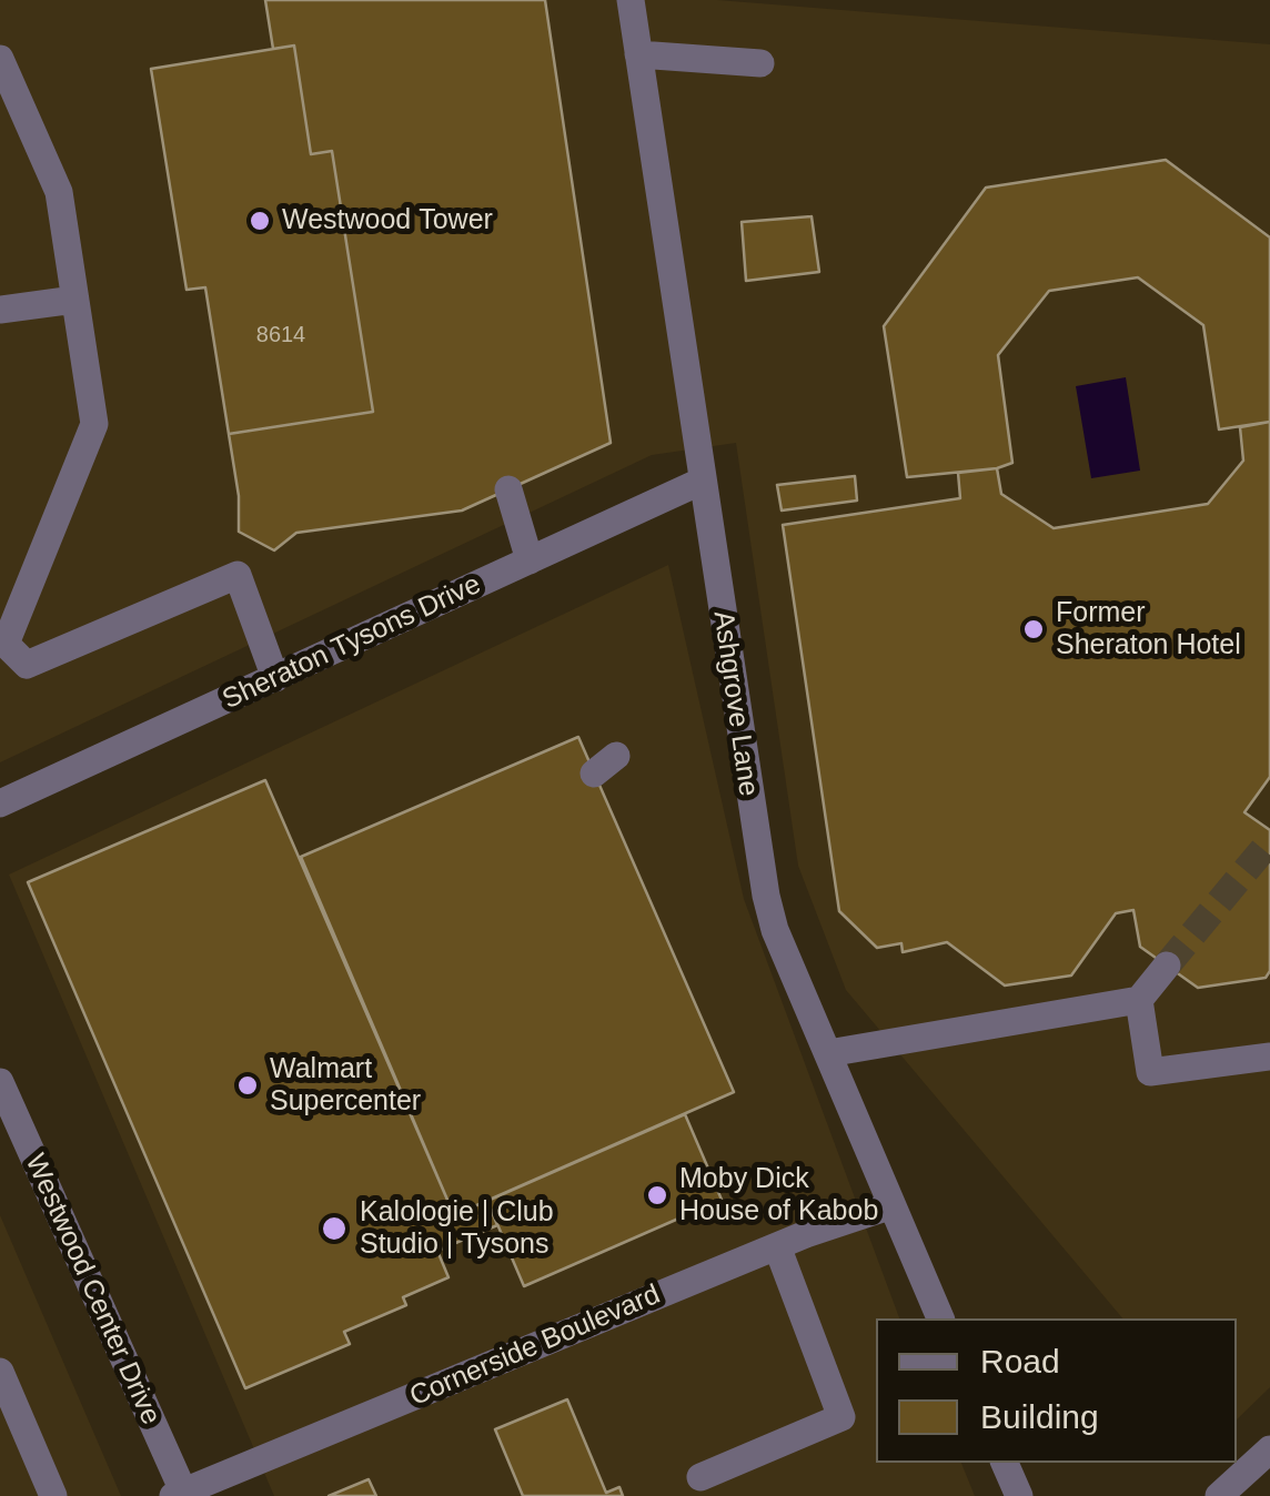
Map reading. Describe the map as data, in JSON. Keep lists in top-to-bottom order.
{
  "streets": {
    "street": [
      "Sheraton Tysons Drive",
      "Ashgrove Lane",
      "Westwood Center Drive",
      "Cornerside Boulevard"
    ]
  },
  "crossings": [
    ["Sheraton Tysons Drive", "Ashgrove Lane"],
    ["Ashgrove Lane", "Cornerside Boulevard"],
    ["Westwood Center Drive", "Cornerside Boulevard"]
  ],
  "places": [
    "Westwood Tower",
    "Former Sheraton Hotel",
    "Walmart Supercenter",
    "Moby Dick House of Kabob",
    "Kalologie | Club Studio | Tysons"
  ],
  "house_numbers": ["8614"],
  "legend": ["Road", "Building"]
}
